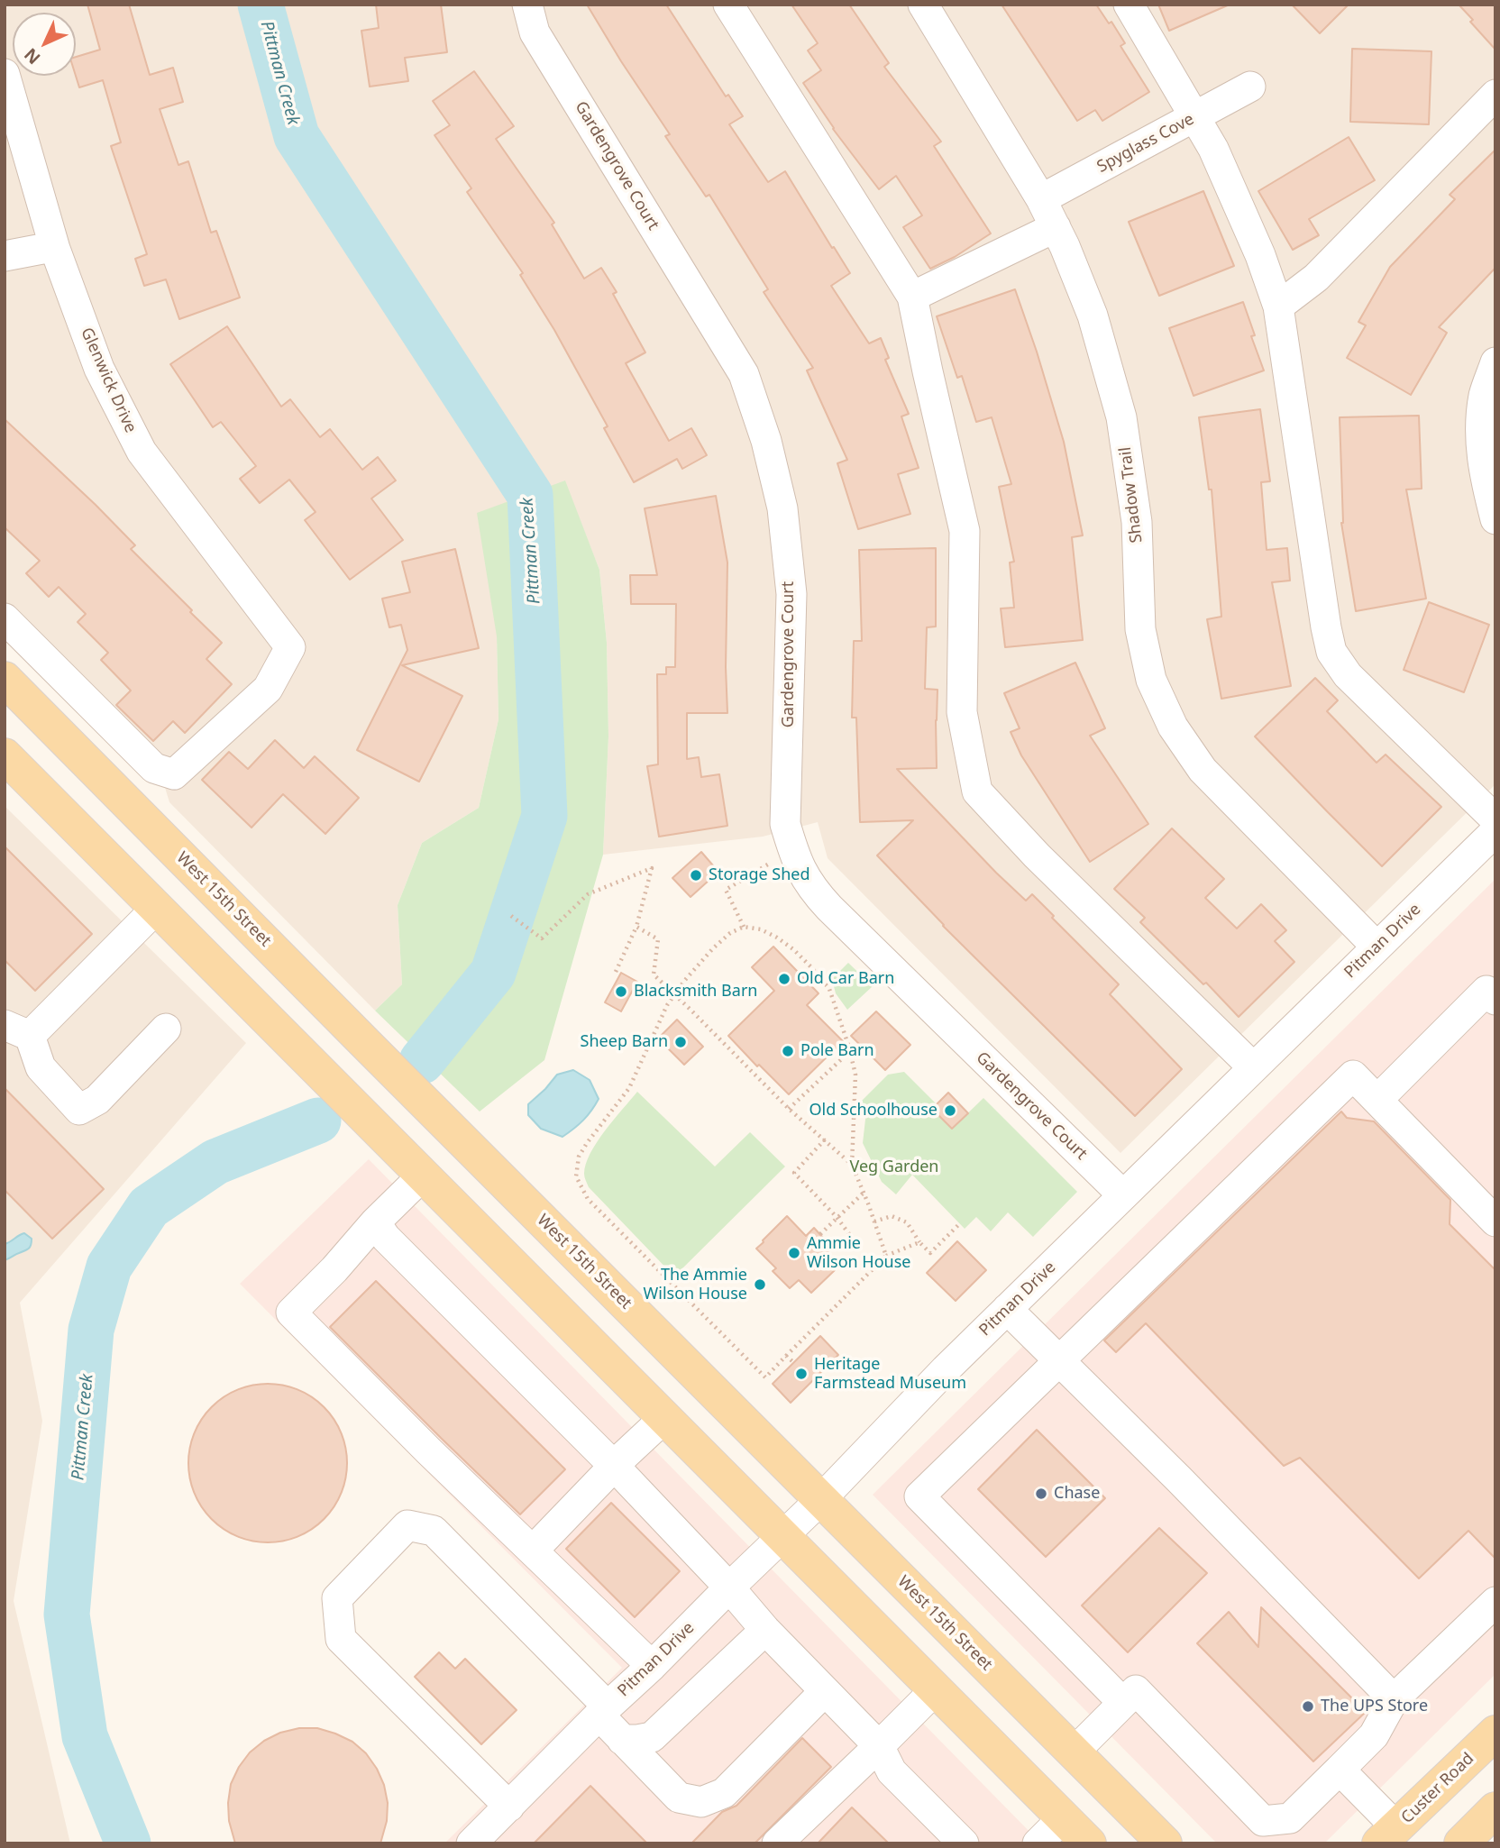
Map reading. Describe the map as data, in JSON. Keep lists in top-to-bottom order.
{
  "streets": {
    "main road": ["West 15th Street", "Custer Road"],
    "street": [
      "Spyglass Cove",
      "Gardengrove Court",
      "Glenwick Drive",
      "Shadow Trail",
      "Pitman Drive"
    ]
  },
  "crossings": [
    ["Spyglass Cove", "Shadow Trail"],
    ["Gardengrove Court", "Pitman Drive"],
    ["Shadow Trail", "Pitman Drive"],
    ["West 15th Street", "Pitman Drive"]
  ],
  "water": ["Pittman Creek"],
  "parks": ["Veg Garden"],
  "places": [
    "Storage Shed",
    "Old Car Barn",
    "Blacksmith Barn",
    "Sheep Barn",
    "Pole Barn",
    "Old Schoolhouse",
    "Ammie Wilson House",
    "The Ammie Wilson House",
    "Heritage Farmstead Museum",
    "Chase",
    "The UPS Store"
  ],
  "north": "bottom left"
}
